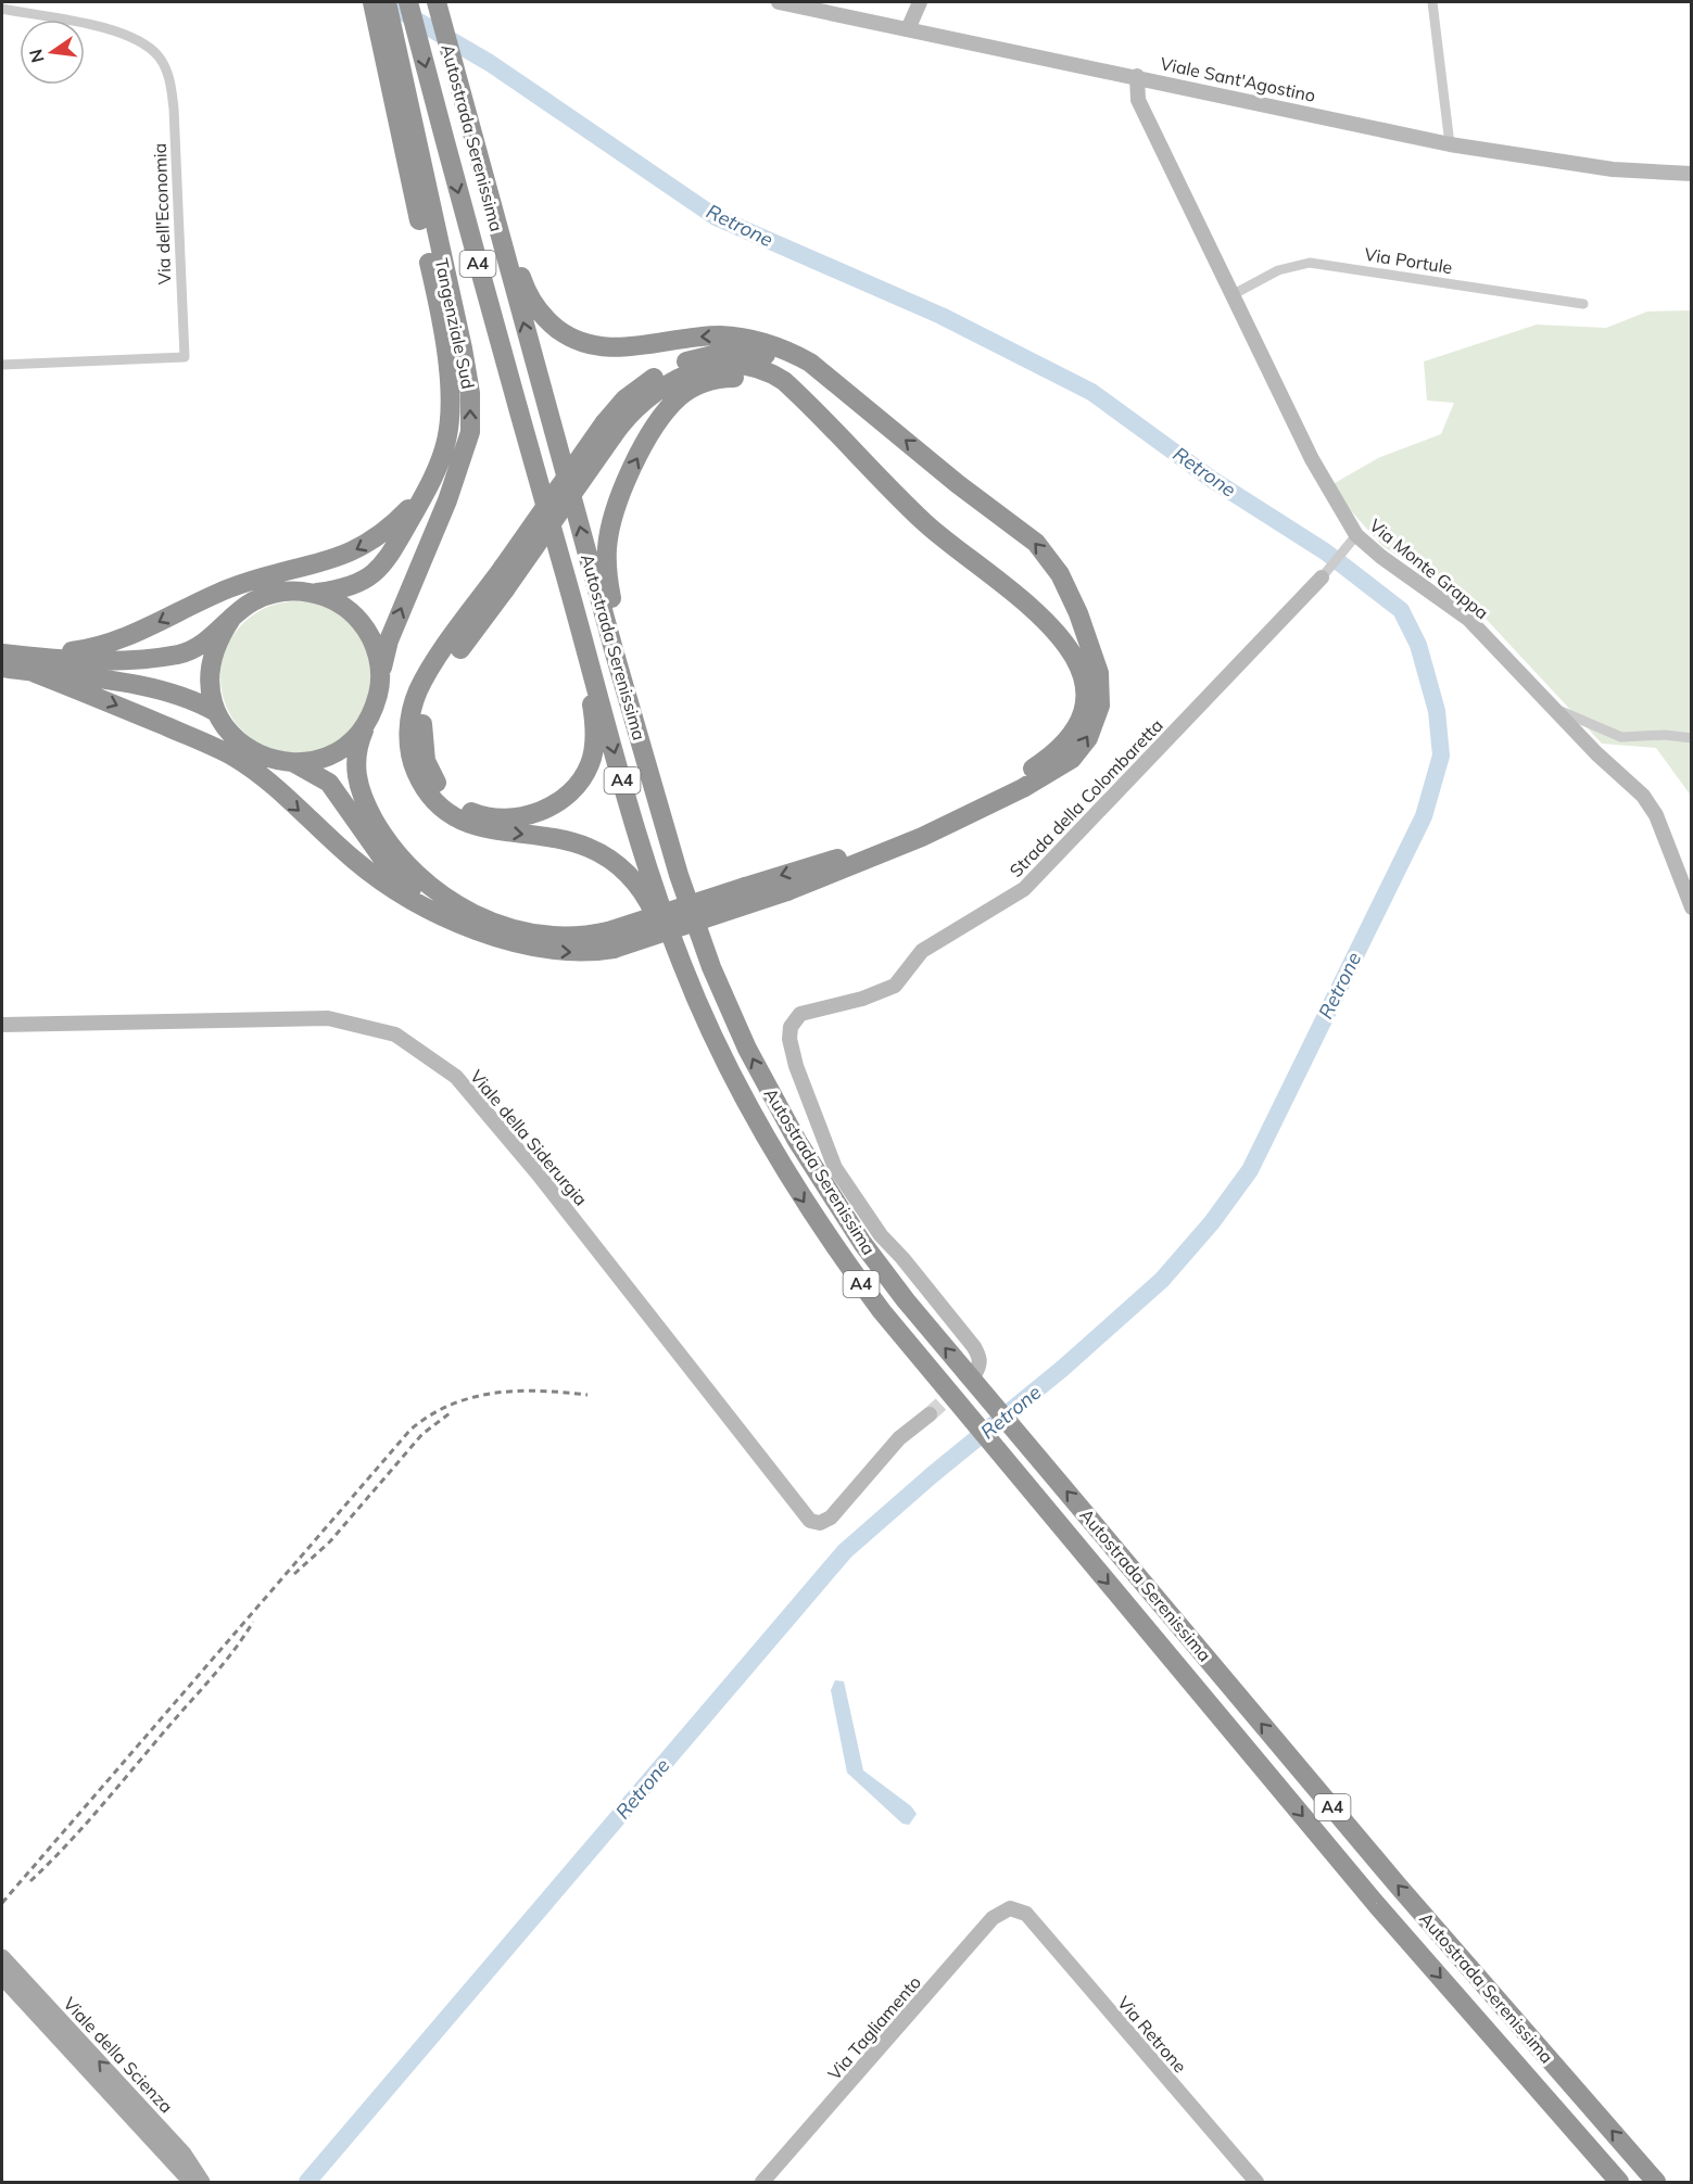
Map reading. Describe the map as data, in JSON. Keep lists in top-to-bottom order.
{
  "streets": {
    "highway": ["Autostrada Serenissima", "A4", "Tangenziale Sud"],
    "main road": ["Viale della Scienza"],
    "street": [
      "Viale Sant'Agostino",
      "Via dell'Economia",
      "Via Portule",
      "Via Monte Grappa",
      "Strada della Colombaretta",
      "Viale della Siderurgia",
      "Via Tagliamento",
      "Via Retrone"
    ]
  },
  "crossings": [
    ["Viale Sant'Agostino", "Via Monte Grappa"],
    ["Via Portule", "Via Monte Grappa"],
    ["Via Tagliamento", "Via Retrone"]
  ],
  "water": ["Retrone"],
  "north": "left"
}
